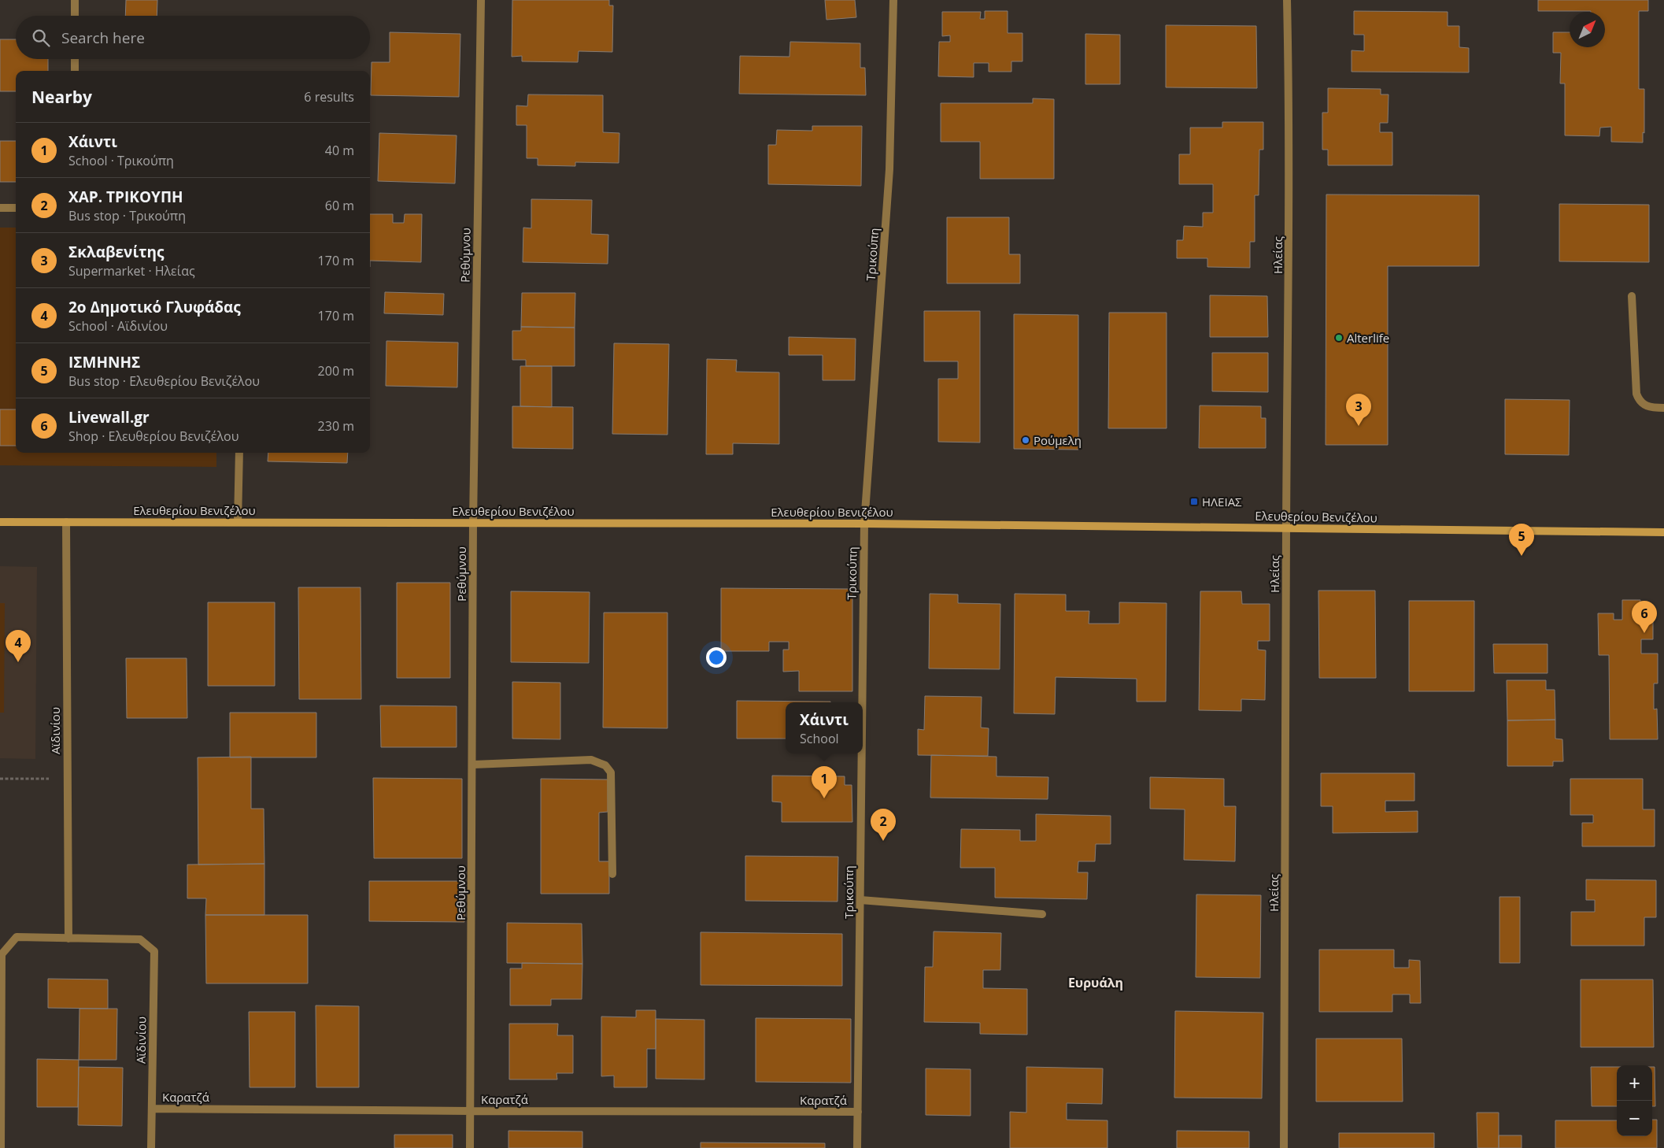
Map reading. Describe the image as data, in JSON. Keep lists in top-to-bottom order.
{
  "streets": {
    "street": [
      "Τρικούπη",
      "Ρεθύμνου",
      "Ηλείας",
      "Ελευθερίου Βενιζέλου",
      "Αϊδινίου",
      "Καρατζά"
    ]
  },
  "crossings": [
    ["Τρικούπη", "Ελευθερίου Βενιζέλου"],
    ["Τρικούπη", "Καρατζά"],
    ["Ρεθύμνου", "Ελευθερίου Βενιζέλου"],
    ["Ρεθύμνου", "Καρατζά"],
    ["Ηλείας", "Ελευθερίου Βενιζέλου"],
    ["Ελευθερίου Βενιζέλου", "Αϊδινίου"],
    ["Αϊδινίου", "Καρατζά"]
  ],
  "districts": ["Ευρυάλη"],
  "places": {
    "other": ["Alterlife", "Ρούμελη"],
    "transit": ["ΗΛΕΙΑΣ"]
  },
  "north": "top right",
  "page": {
    "search": "Search here",
    "heading": ["Nearby", "6 results"],
    "list": [
      {
        "mark": "1",
        "name": "Χάιντι",
        "note": "School · Τρικούπη",
        "value": "40 m"
      },
      {
        "mark": "2",
        "name": "ΧΑΡ. ΤΡΙΚΟΥΠΗ",
        "note": "Bus stop · Τρικούπη",
        "value": "60 m"
      },
      {
        "mark": "3",
        "name": "Σκλαβενίτης",
        "note": "Supermarket · Ηλείας",
        "value": "170 m"
      },
      {
        "mark": "4",
        "name": "2ο Δημοτικό Γλυφάδας",
        "note": "School · Αϊδινίου",
        "value": "170 m"
      },
      {
        "mark": "5",
        "name": "ΙΣΜΗΝΗΣ",
        "note": "Bus stop · Ελευθερίου Βενιζέλου",
        "value": "200 m"
      },
      {
        "mark": "6",
        "name": "Livewall.gr",
        "note": "Shop · Ελευθερίου Βενιζέλου",
        "value": "230 m"
      }
    ],
    "pins": [
      "3",
      "5",
      "6",
      "4",
      "1",
      "2"
    ],
    "popup": ["Χάιντι", "School"],
    "map_buttons": ["+", "−"]
  }
}
